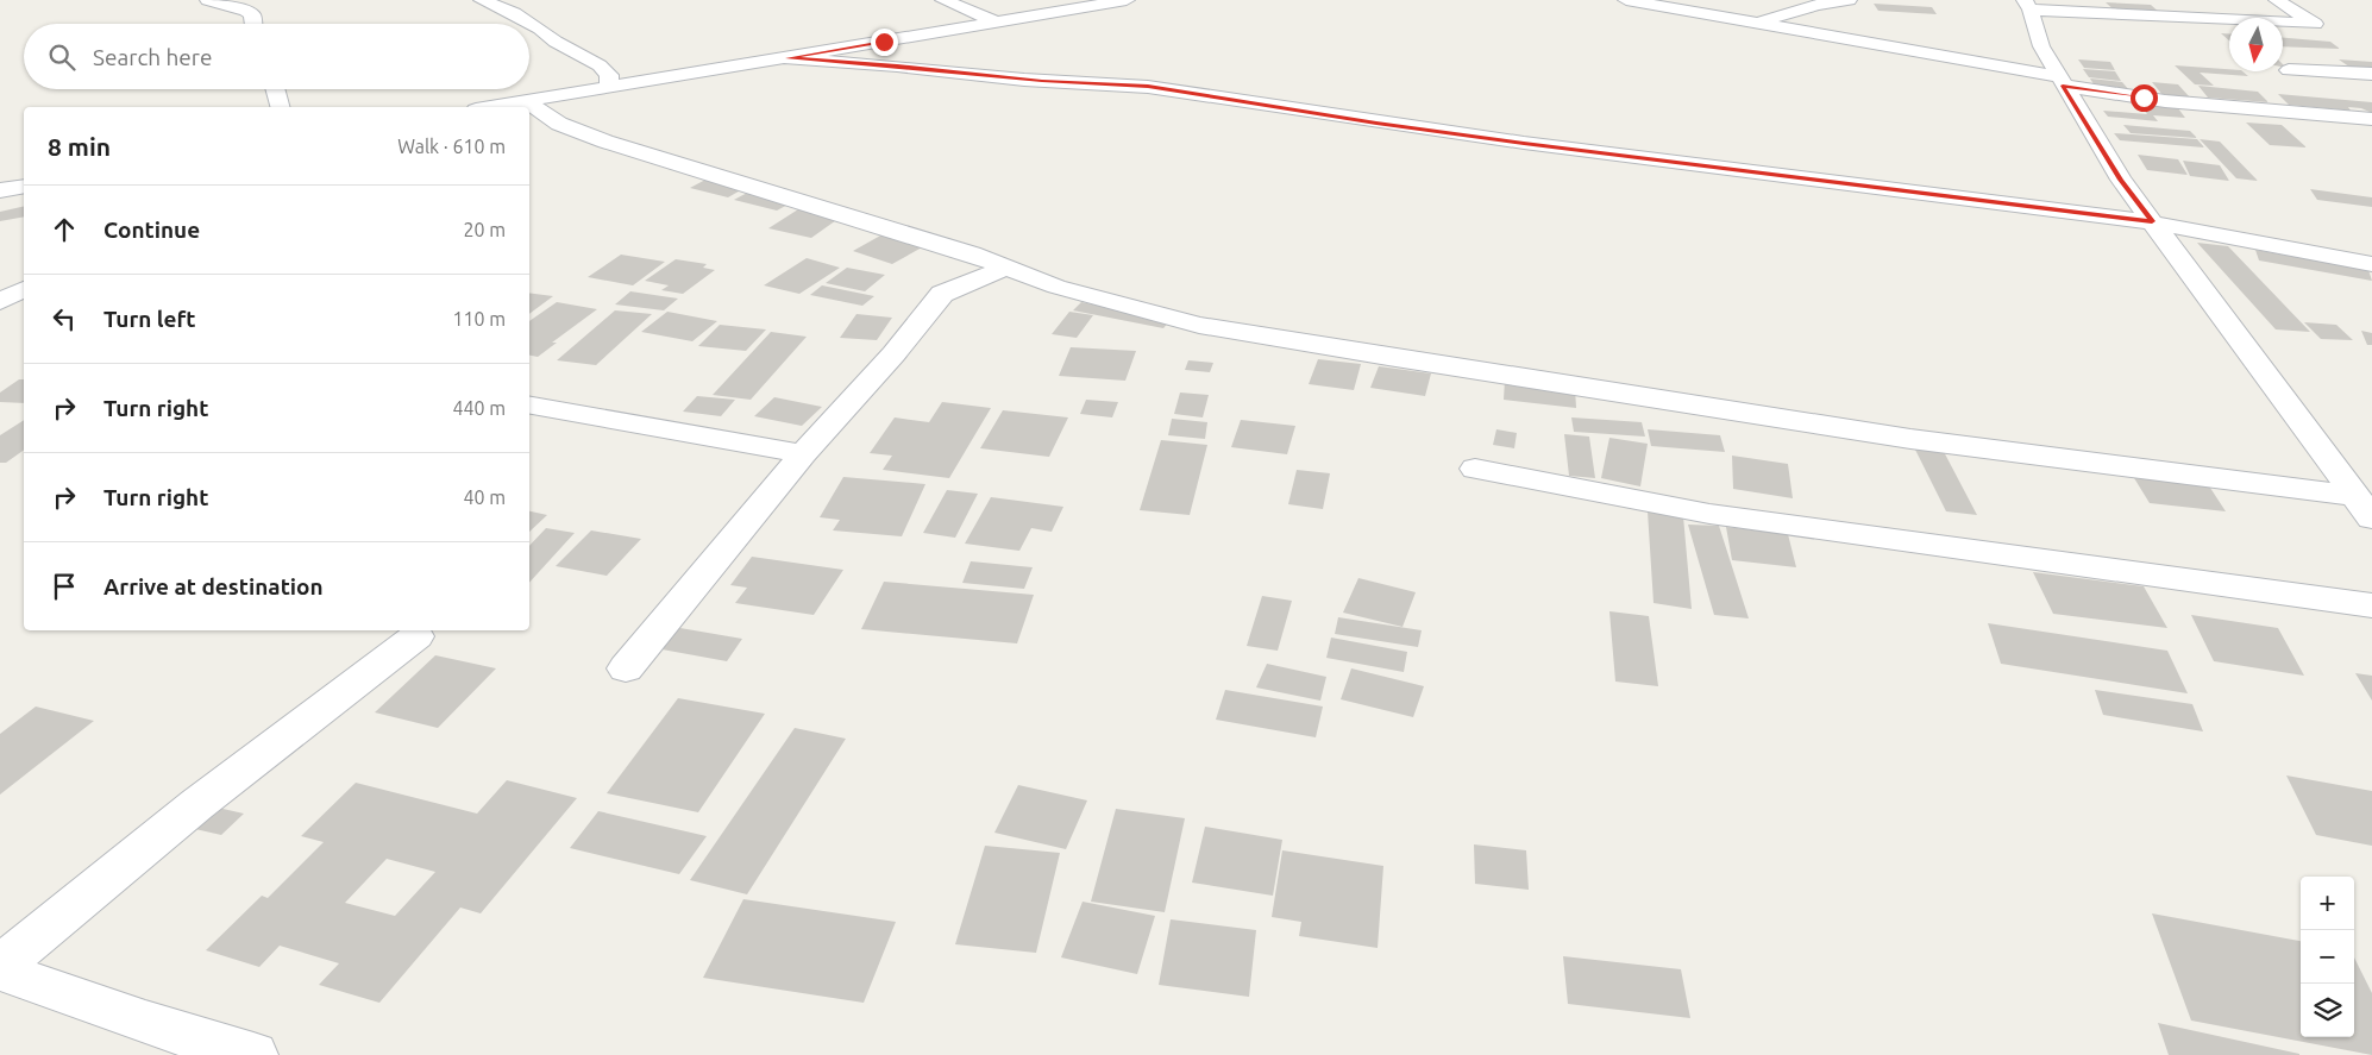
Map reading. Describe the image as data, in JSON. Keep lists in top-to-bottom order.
{
  "north": "bottom",
  "page": {
    "search": "Search here",
    "heading": ["8 min", "Walk · 610 m"],
    "list": [
      ["Continue", "20 m"],
      ["Turn left", "110 m"],
      ["Turn right", "440 m"],
      ["Turn right", "40 m"],
      "Arrive at destination"
    ],
    "map_buttons": ["+", "−"]
  }
}
